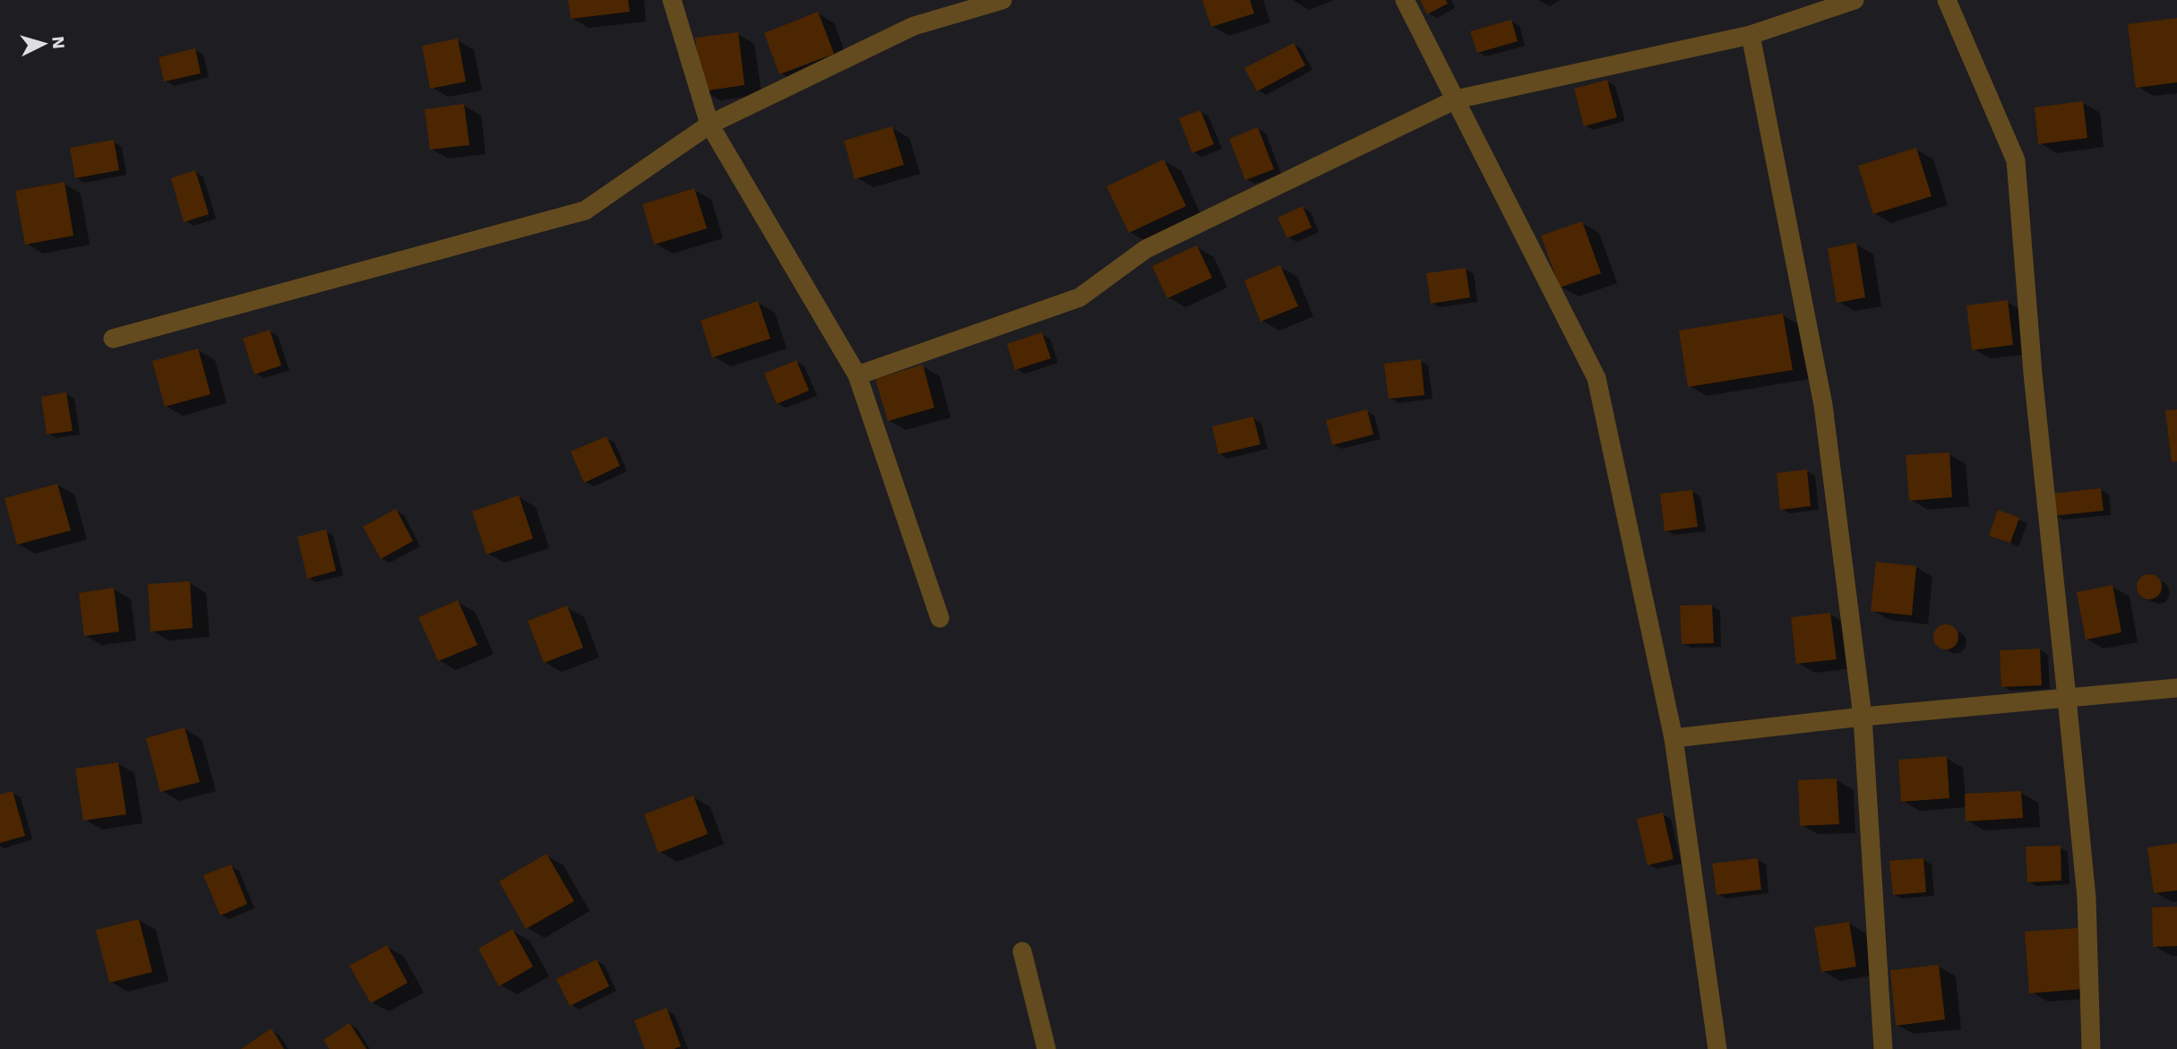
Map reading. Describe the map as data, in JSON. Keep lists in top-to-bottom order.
{
  "north": "right"
}
